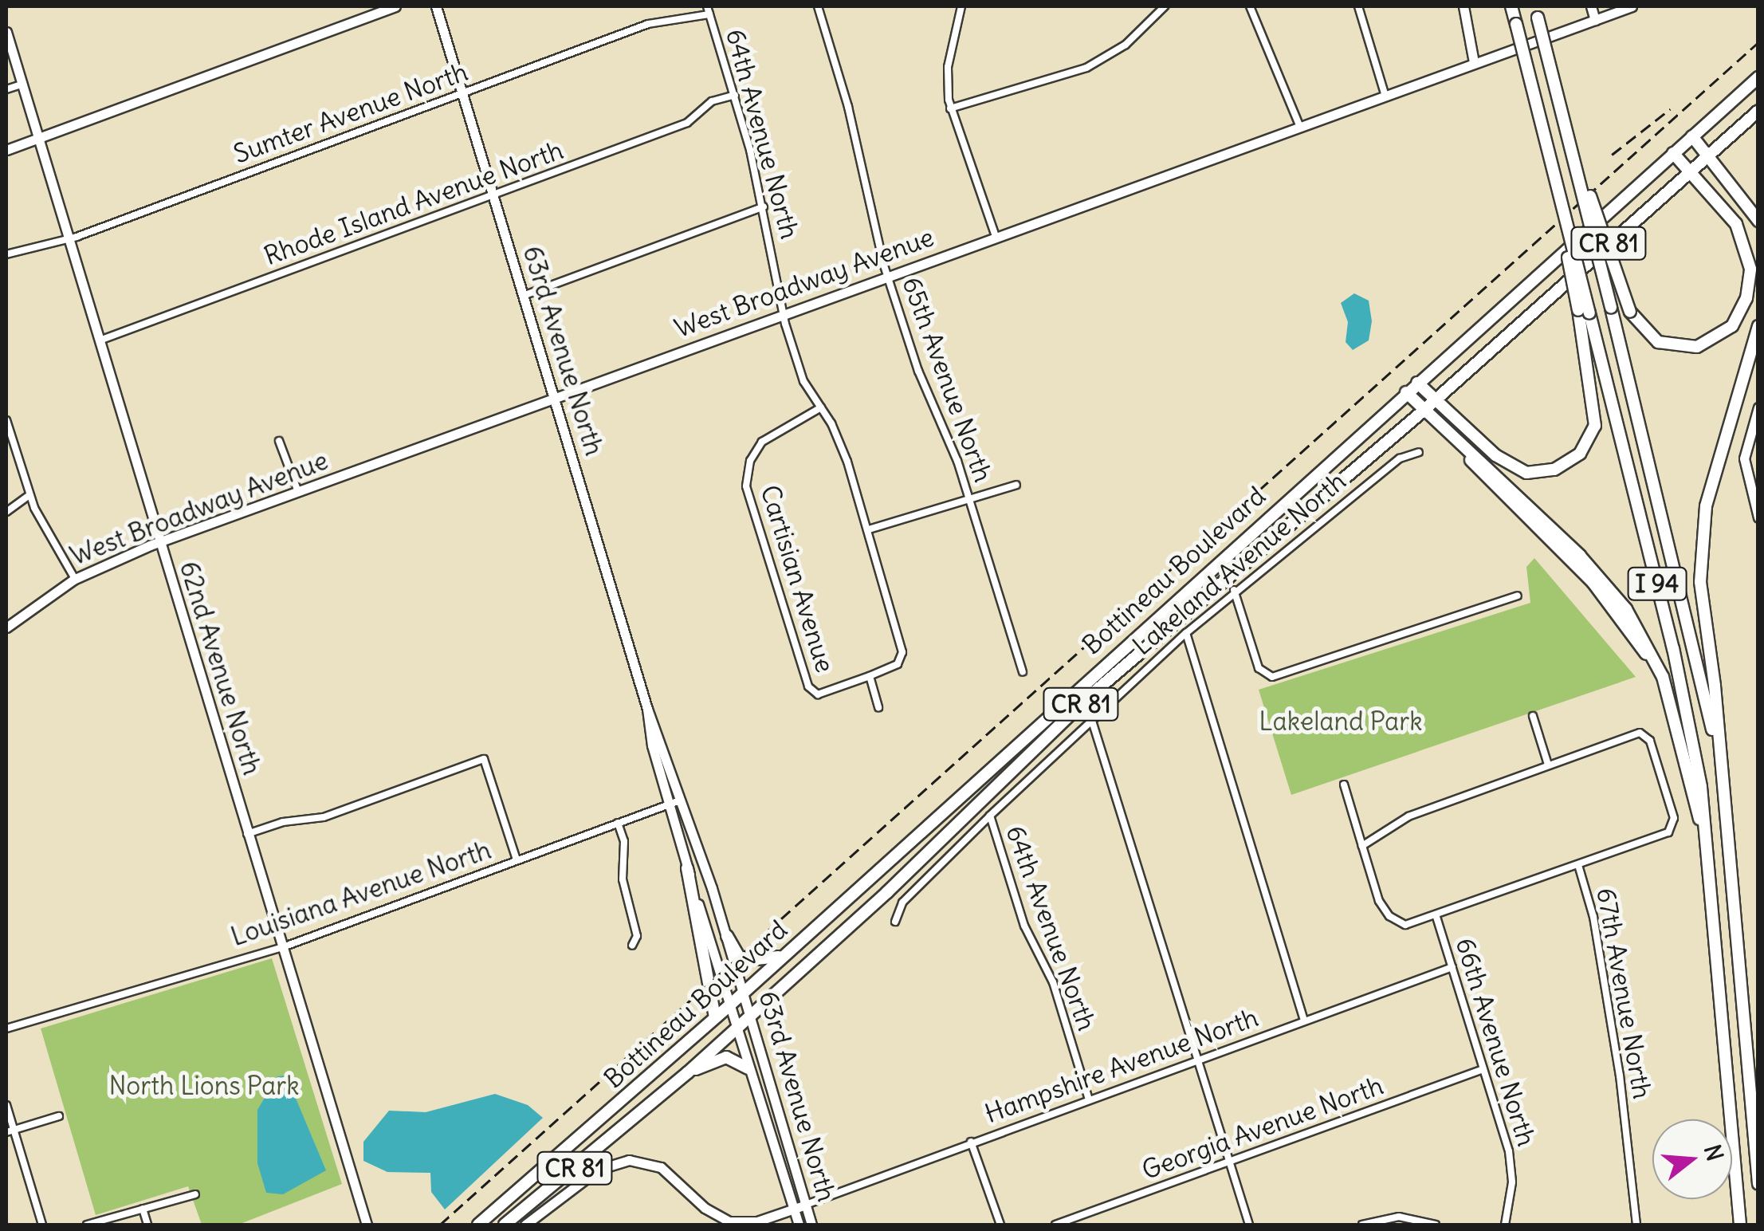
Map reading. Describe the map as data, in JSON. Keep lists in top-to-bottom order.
{
  "streets": {
    "highway": ["CR 81", "Bottineau Boulevard", "I 94"],
    "street": [
      "Sumter Avenue North",
      "64th Avenue North",
      "Rhode Island Avenue North",
      "West Broadway Avenue",
      "63rd Avenue North",
      "65th Avenue North",
      "Lakeland Avenue North",
      "Cartisian Avenue",
      "62nd Avenue North",
      "Louisiana Avenue North",
      "67th Avenue North",
      "66th Avenue North",
      "Hampshire Avenue North",
      "Georgia Avenue North"
    ]
  },
  "crossings": [
    ["Sumter Avenue North", "64th Avenue North"],
    ["Sumter Avenue North", "63rd Avenue North"],
    ["Sumter Avenue North", "62nd Avenue North"],
    ["64th Avenue North", "Rhode Island Avenue North"],
    ["64th Avenue North", "West Broadway Avenue"],
    ["64th Avenue North", "Lakeland Avenue North"],
    ["64th Avenue North", "Cartisian Avenue"],
    ["64th Avenue North", "Hampshire Avenue North"],
    ["Rhode Island Avenue North", "63rd Avenue North"],
    ["Rhode Island Avenue North", "62nd Avenue North"],
    ["West Broadway Avenue", "63rd Avenue North"],
    ["West Broadway Avenue", "65th Avenue North"],
    ["West Broadway Avenue", "62nd Avenue North"],
    ["63rd Avenue North", "Bottineau Boulevard"],
    ["63rd Avenue North", "Louisiana Avenue North"],
    ["63rd Avenue North", "Hampshire Avenue North"],
    ["62nd Avenue North", "Louisiana Avenue North"],
    ["66th Avenue North", "Hampshire Avenue North"],
    ["66th Avenue North", "Georgia Avenue North"]
  ],
  "parks": ["Lakeland Park", "North Lions Park"],
  "north": "right"
}
